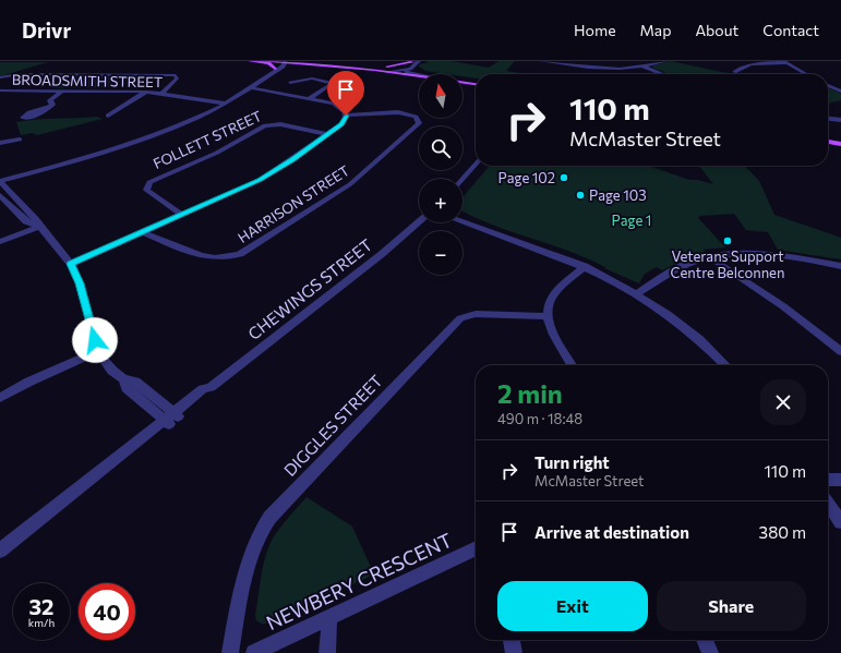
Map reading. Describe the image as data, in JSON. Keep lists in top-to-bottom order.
{
  "streets": {
    "street": [
      "BROADSMITH STREET",
      "FOLLETT STREET",
      "HARRISON STREET",
      "CHEWINGS STREET",
      "DIGGLES STREET",
      "NEWBERY CRESCENT"
    ]
  },
  "parks": ["Page 1"],
  "places": ["Page 102", "Page 103", "Veterans Support Centre Belconnen"],
  "north": "top",
  "page": {
    "header": "Drivr",
    "nav": [
      "Home",
      "Map",
      "About",
      "Contact"
    ],
    "map_buttons": ["+", "−"],
    "turn": ["110 m", "McMaster Street"],
    "heading": ["2 min", "490 m · 18:48"],
    "list": [
      {
        "name": "Turn right",
        "note": "McMaster Street",
        "value": "110 m"
      },
      {
        "name": "Arrive at destination",
        "value": "380 m"
      }
    ],
    "buttons": ["Exit", "Share"],
    "speed": "32 km/h",
    "limit": "40"
  }
}
